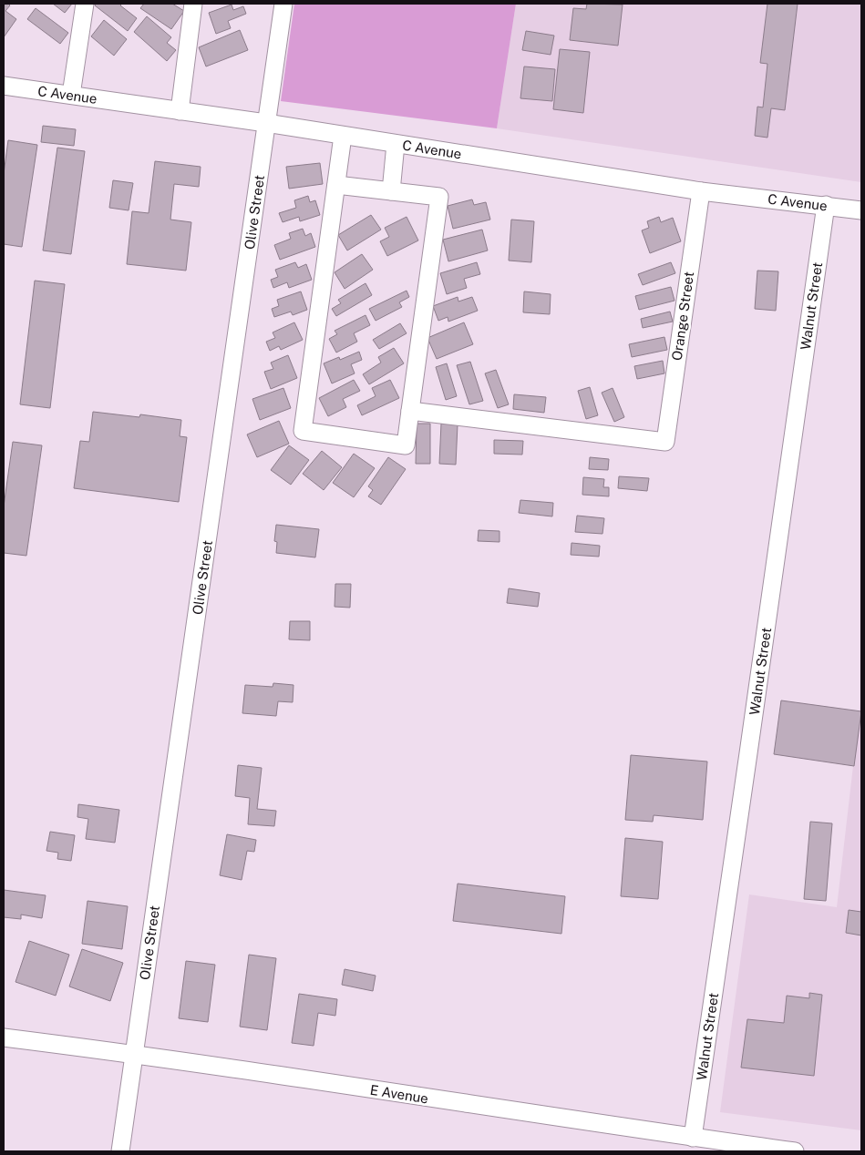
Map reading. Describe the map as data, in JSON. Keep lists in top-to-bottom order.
{
  "streets": {
    "street": [
      "C Avenue",
      "Olive Street",
      "Walnut Street",
      "Orange Street",
      "E Avenue"
    ]
  },
  "crossings": [
    ["C Avenue", "Olive Street"],
    ["C Avenue", "Walnut Street"],
    ["C Avenue", "Orange Street"],
    ["Olive Street", "E Avenue"],
    ["Walnut Street", "E Avenue"]
  ]
}
